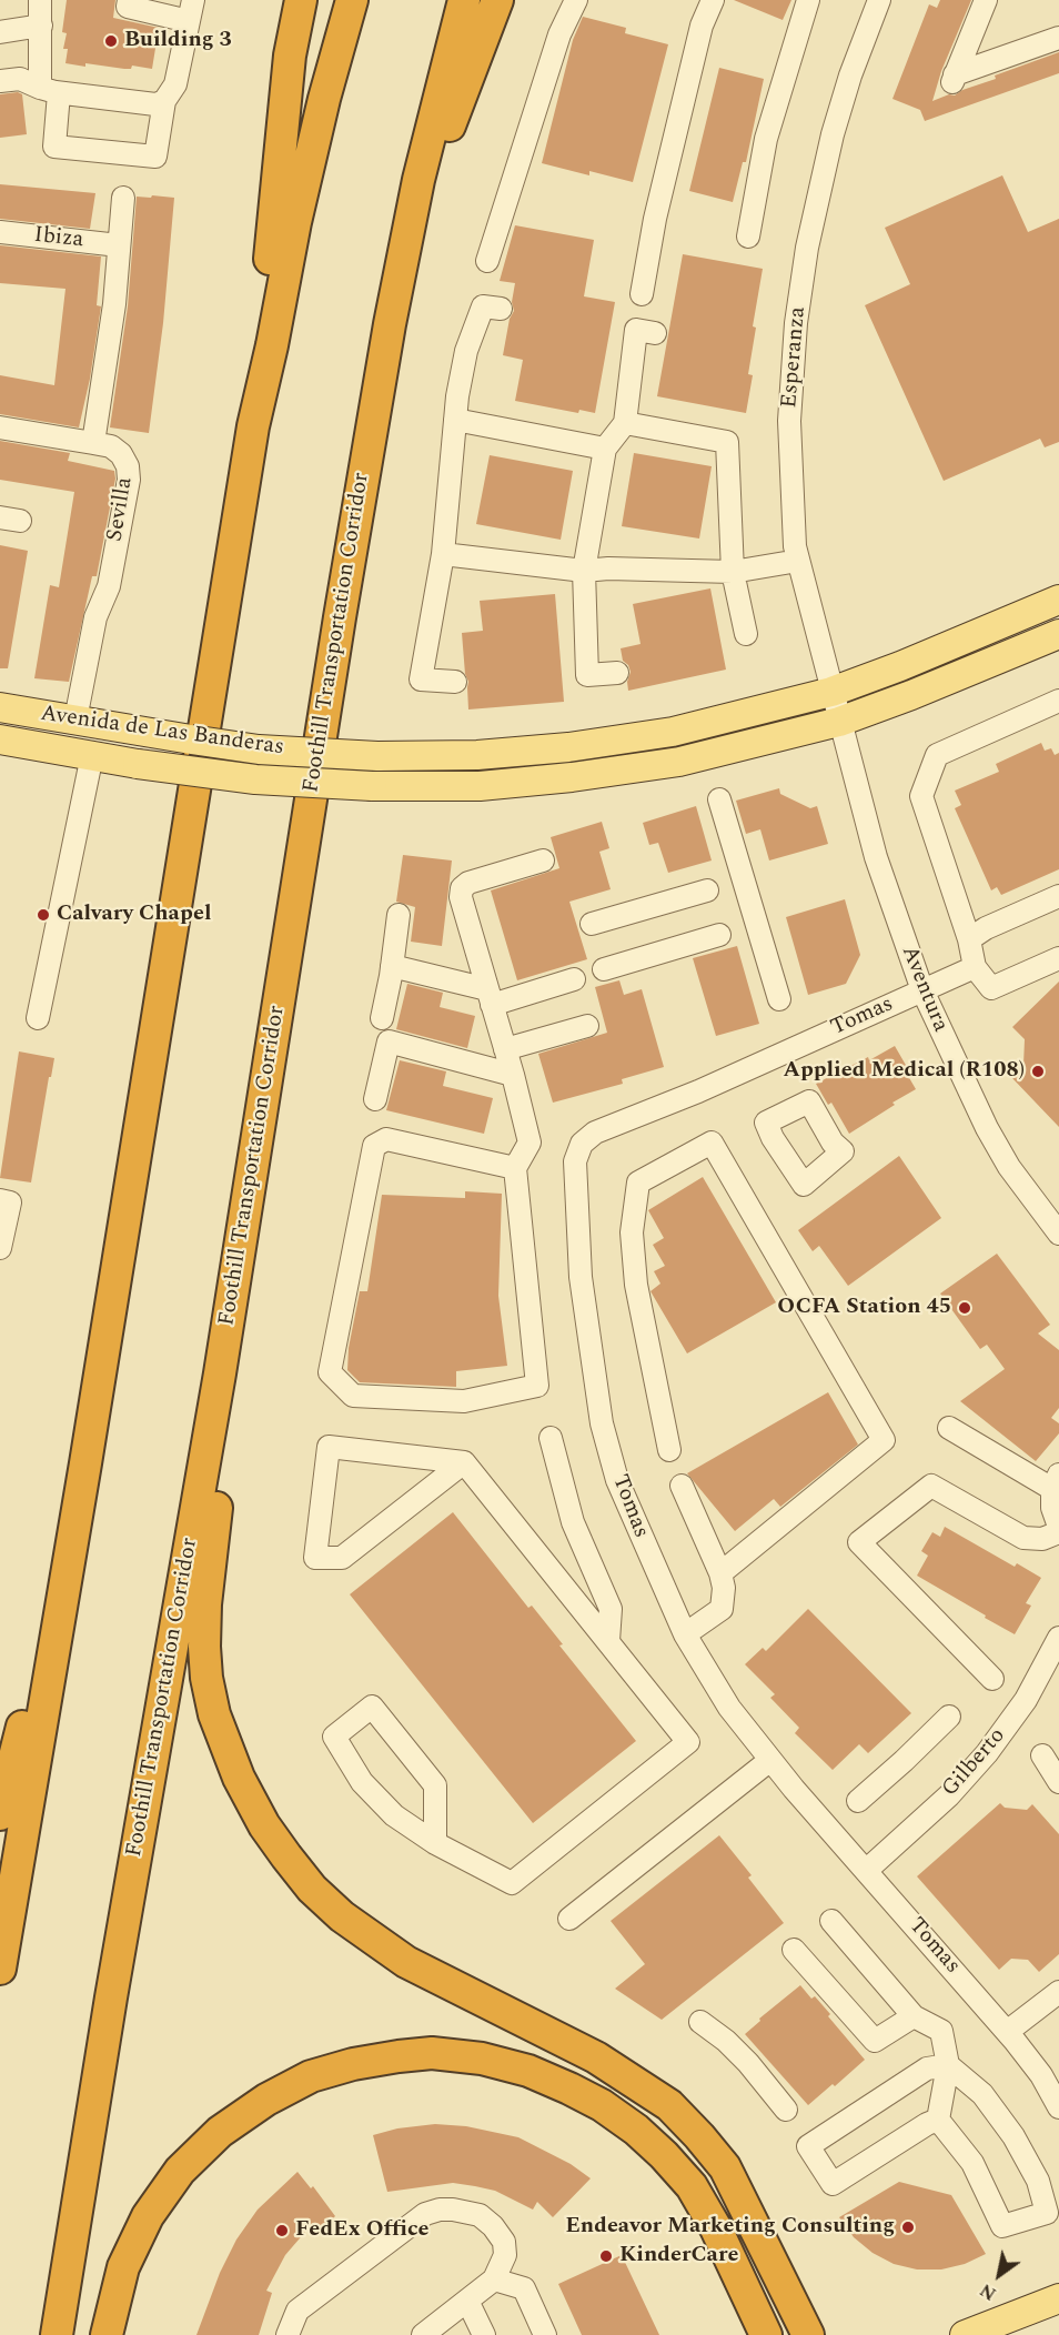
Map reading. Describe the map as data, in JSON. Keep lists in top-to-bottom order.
{
  "streets": {
    "highway": ["Foothill Transportation Corridor"],
    "main road": ["Avenida de Las Banderas"],
    "street": [
      "Ibiza",
      "Esperanza",
      "Sevilla",
      "Aventura",
      "Tomas",
      "Gilberto"
    ]
  },
  "crossings": [
    ["Esperanza", "Avenida de Las Banderas"],
    ["Esperanza", "Aventura"],
    ["Sevilla", "Avenida de Las Banderas"],
    ["Avenida de Las Banderas", "Aventura"],
    ["Aventura", "Tomas"],
    ["Tomas", "Gilberto"]
  ],
  "places": [
    "Building 3",
    "Calvary Chapel",
    "Applied Medical (R108)",
    "OCFA Station 45",
    "Endeavor Marketing Consulting",
    "FedEx Office",
    "KinderCare"
  ],
  "north": "bottom left"
}
